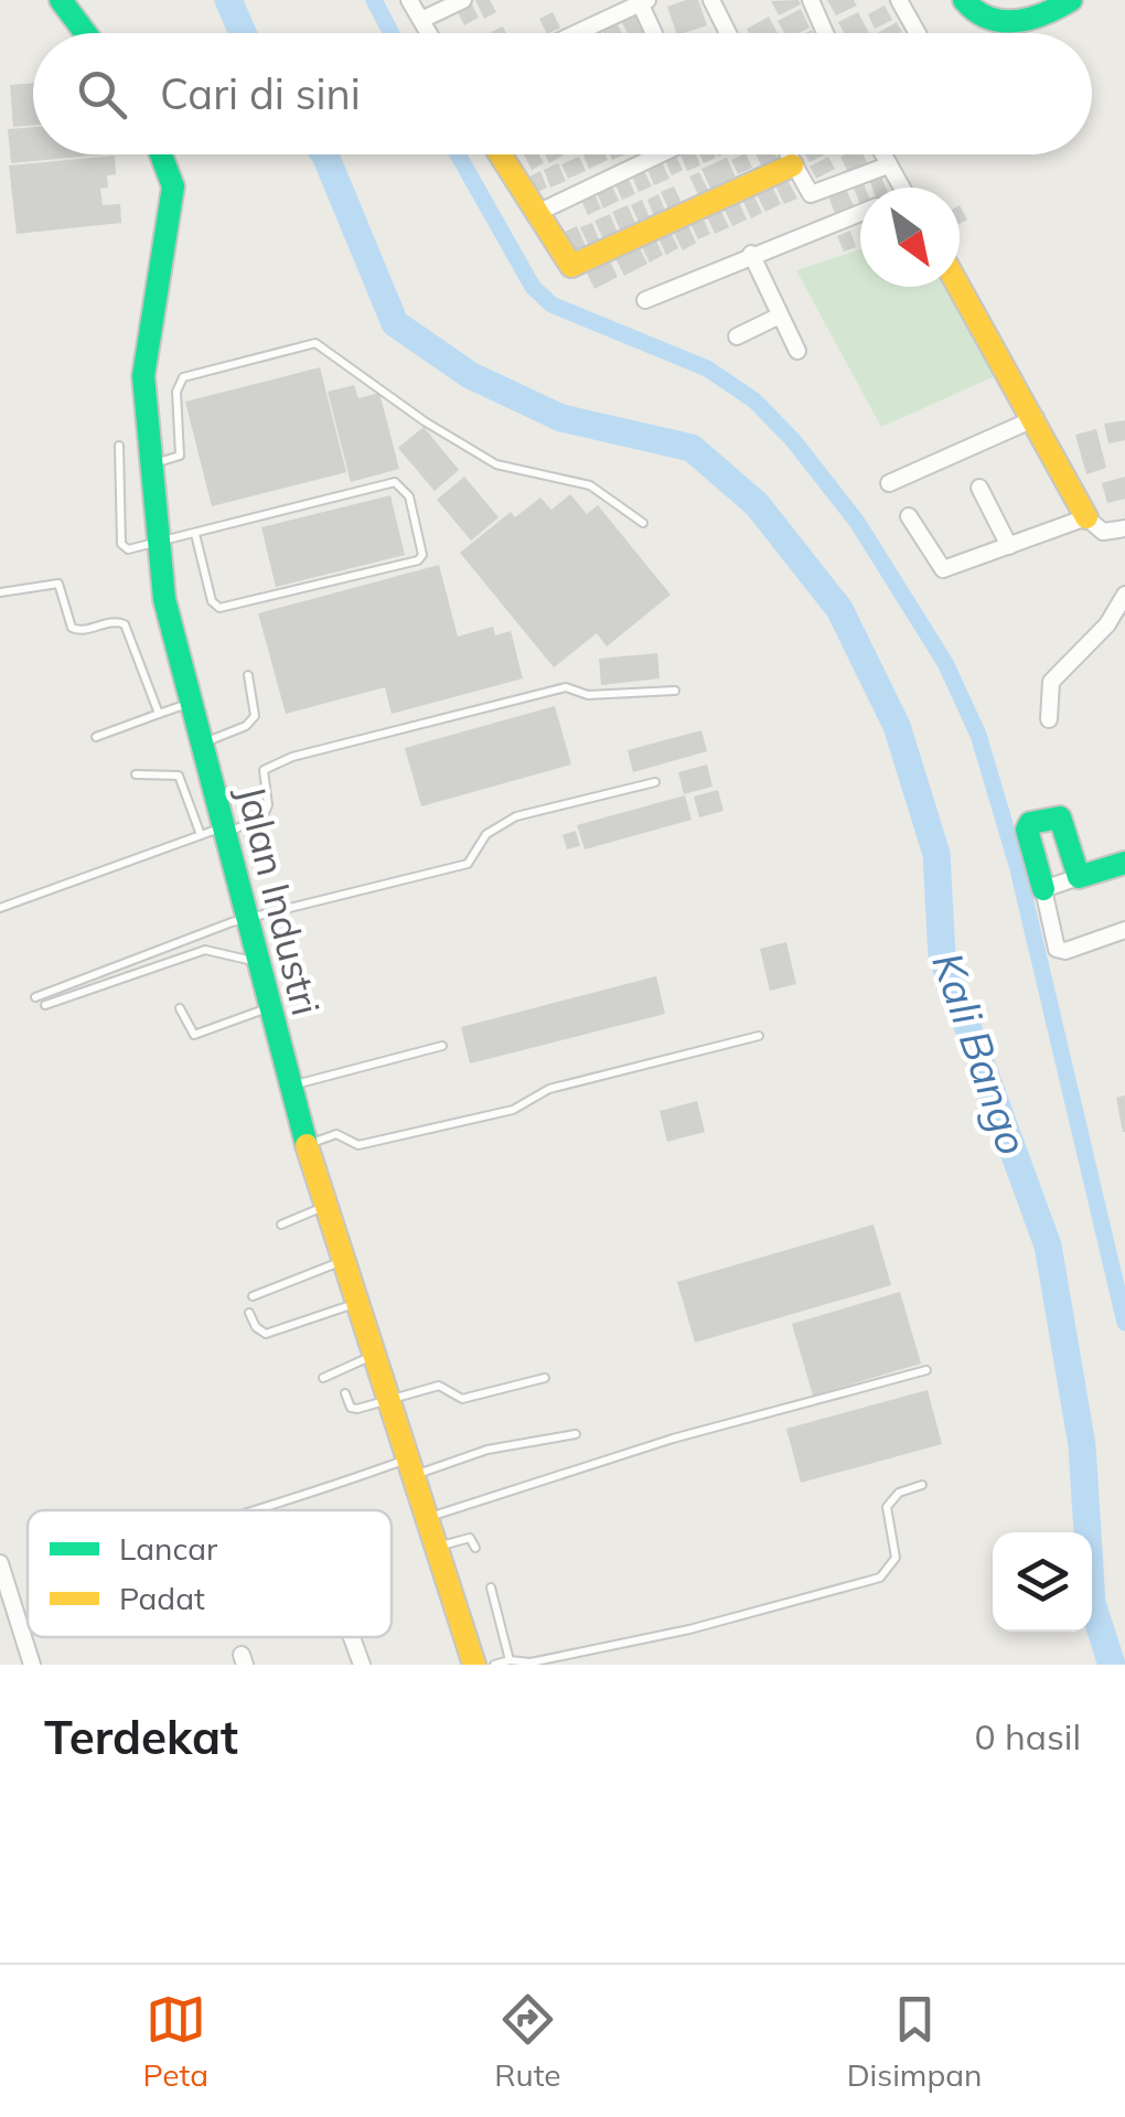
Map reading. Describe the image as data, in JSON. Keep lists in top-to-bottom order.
{
  "streets": {
    "street": ["Jalan Industri"]
  },
  "water": ["Kali Bango"],
  "legend": ["Lancar", "Padat"],
  "north": "bottom right",
  "page": {
    "search": "Cari di sini",
    "heading": ["Terdekat", "0 hasil"],
    "nav": ["Peta", "Rute", "Disimpan"]
  }
}
